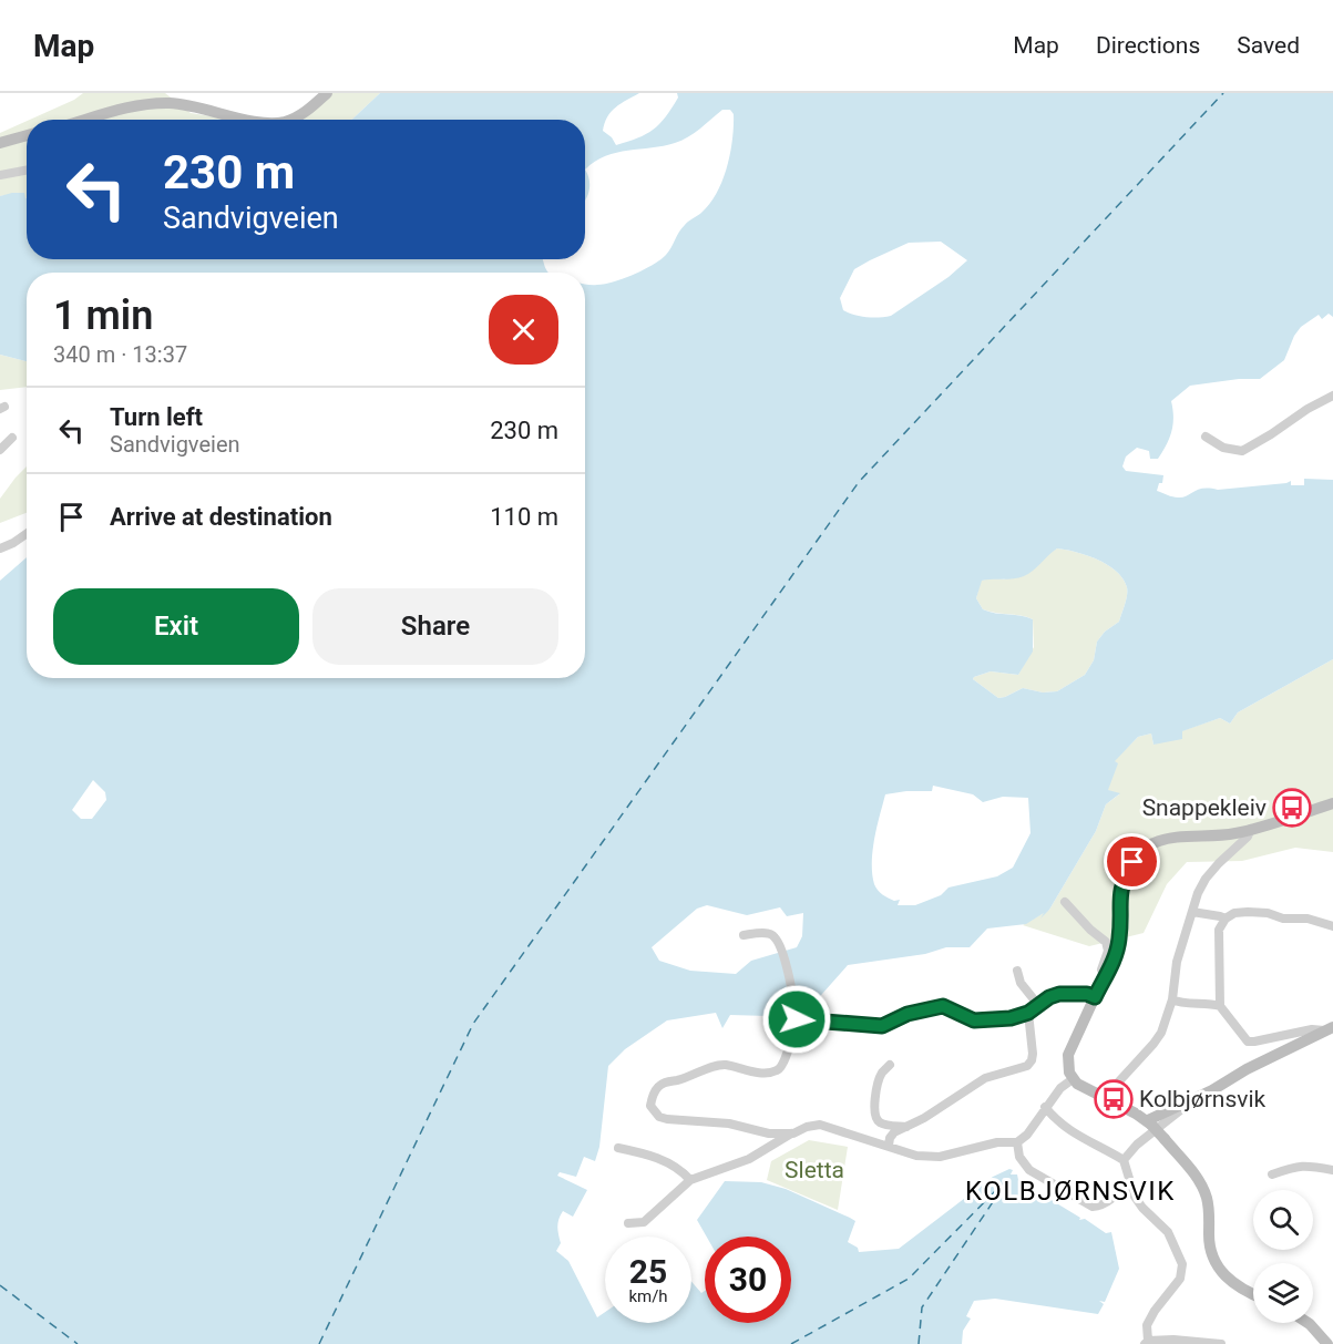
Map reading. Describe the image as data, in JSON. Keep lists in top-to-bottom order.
{
  "districts": ["KOLBJØRNSVIK"],
  "parks": ["Sletta"],
  "places": {
    "bus stop": ["Snappekleiv", "Kolbjørnsvik"]
  },
  "page": {
    "header": "Map",
    "nav": ["Map", "Directions", "Saved"],
    "turn": ["230 m", "Sandvigveien"],
    "heading": ["1 min", "340 m · 13:37"],
    "list": [
      {
        "name": "Turn left",
        "note": "Sandvigveien",
        "value": "230 m"
      },
      {
        "name": "Arrive at destination",
        "value": "110 m"
      }
    ],
    "buttons": ["Exit", "Share"],
    "speed": "25 km/h",
    "limit": "30"
  }
}
